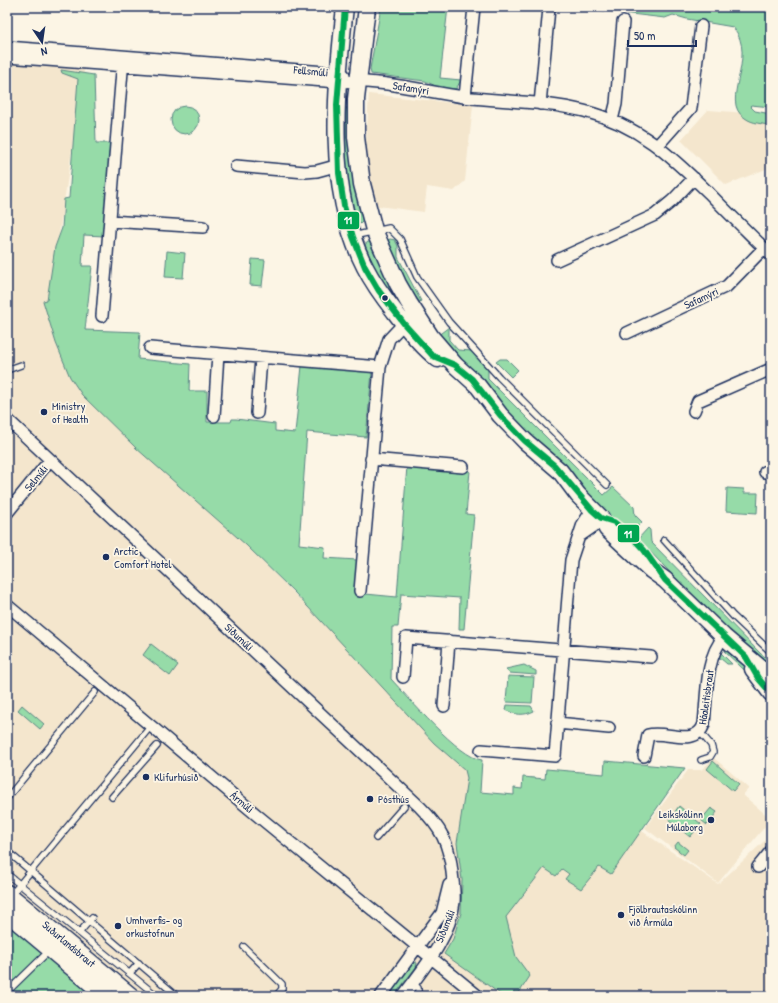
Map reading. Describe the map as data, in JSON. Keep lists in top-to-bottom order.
{
  "streets": {
    "street": [
      "Fellsmúli",
      "Safamýri",
      "Selmúli",
      "Síðumúli",
      "Háaleitisbraut",
      "Ármúli",
      "Suðurlandsbraut"
    ]
  },
  "crossings": [
    ["Fellsmúli", "Safamýri"],
    ["Selmúli", "Síðumúli"],
    ["Síðumúli", "Ármúli"]
  ],
  "places": [
    "Ministry of Health",
    "Arctic Comfort Hotel",
    "Klifurhúsið",
    "Pósthús",
    "Leikskólinn Múlaborg",
    "Fjölbrautaskólinn við Ármúla",
    "Umhverfis- og orkustofnun"
  ],
  "lines": ["transit line 11"],
  "scale_bar": "50 m",
  "north": "bottom"
}
